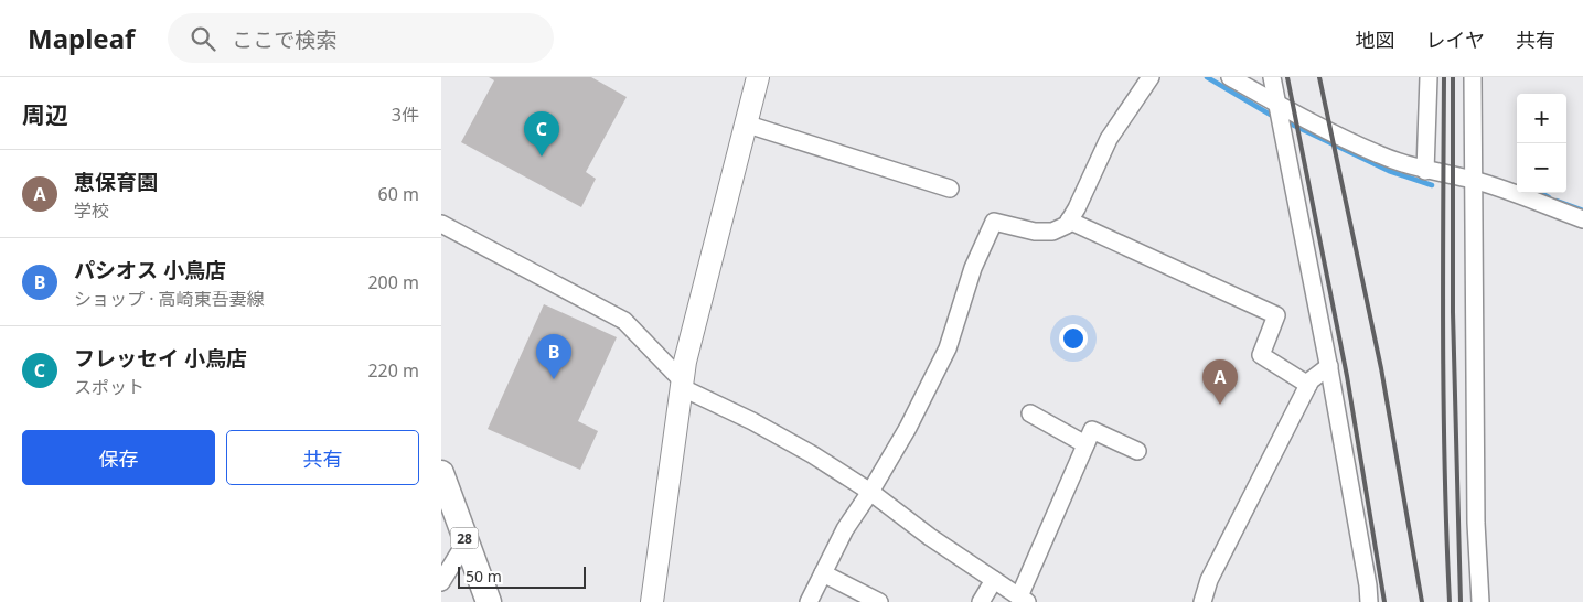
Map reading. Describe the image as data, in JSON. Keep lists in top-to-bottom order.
{
  "streets": {
    "main road": ["28"]
  },
  "scale_bar": "50 m",
  "page": {
    "header": "Mapleaf",
    "search": "ここで検索",
    "nav": ["地図", "レイヤ", "共有"],
    "heading": ["周辺", "3件"],
    "map_buttons": ["+", "−"],
    "pins": ["C", "B", "A"],
    "list": [
      {
        "mark": "A",
        "name": "恵保育園",
        "note": "学校",
        "value": "60 m"
      },
      {
        "mark": "B",
        "name": "パシオス 小鳥店",
        "note": "ショップ · 高崎東吾妻線",
        "value": "200 m"
      },
      {
        "mark": "C",
        "name": "フレッセイ 小鳥店",
        "note": "スポット",
        "value": "220 m"
      }
    ],
    "buttons": ["保存", "共有"],
    "scale": "50 m"
  }
}
